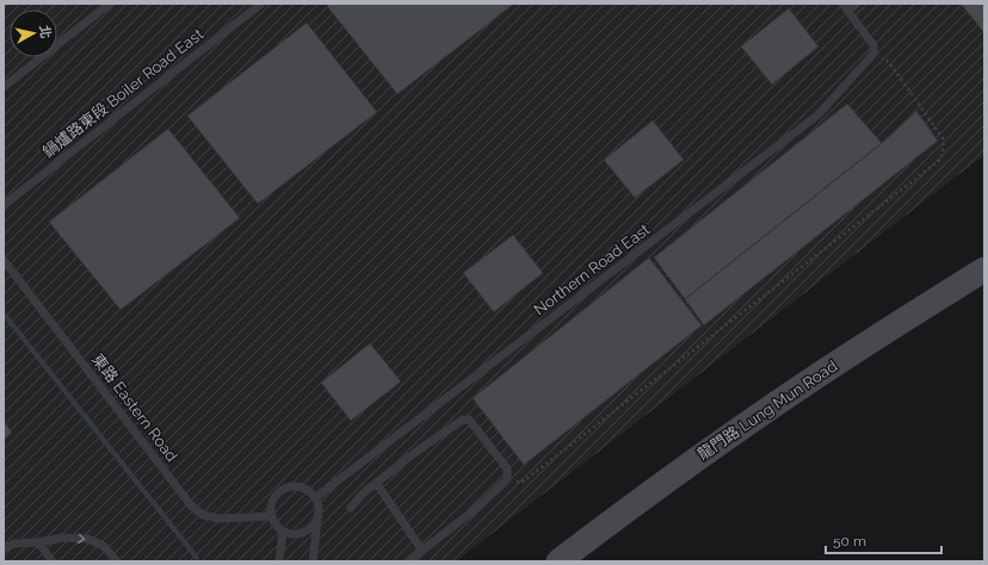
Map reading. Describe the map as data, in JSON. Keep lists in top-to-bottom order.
{
  "streets": {
    "street": ["龍門路 Lung Mun Road"],
    "lane": ["鍋爐路東段 Boiler Road East", "Northern Road East", "東路 Eastern Road"]
  },
  "crossings": [
    ["Northern Road East", "東路 Eastern Road"]
  ],
  "scale_bar": "50 m",
  "north": "right"
}
